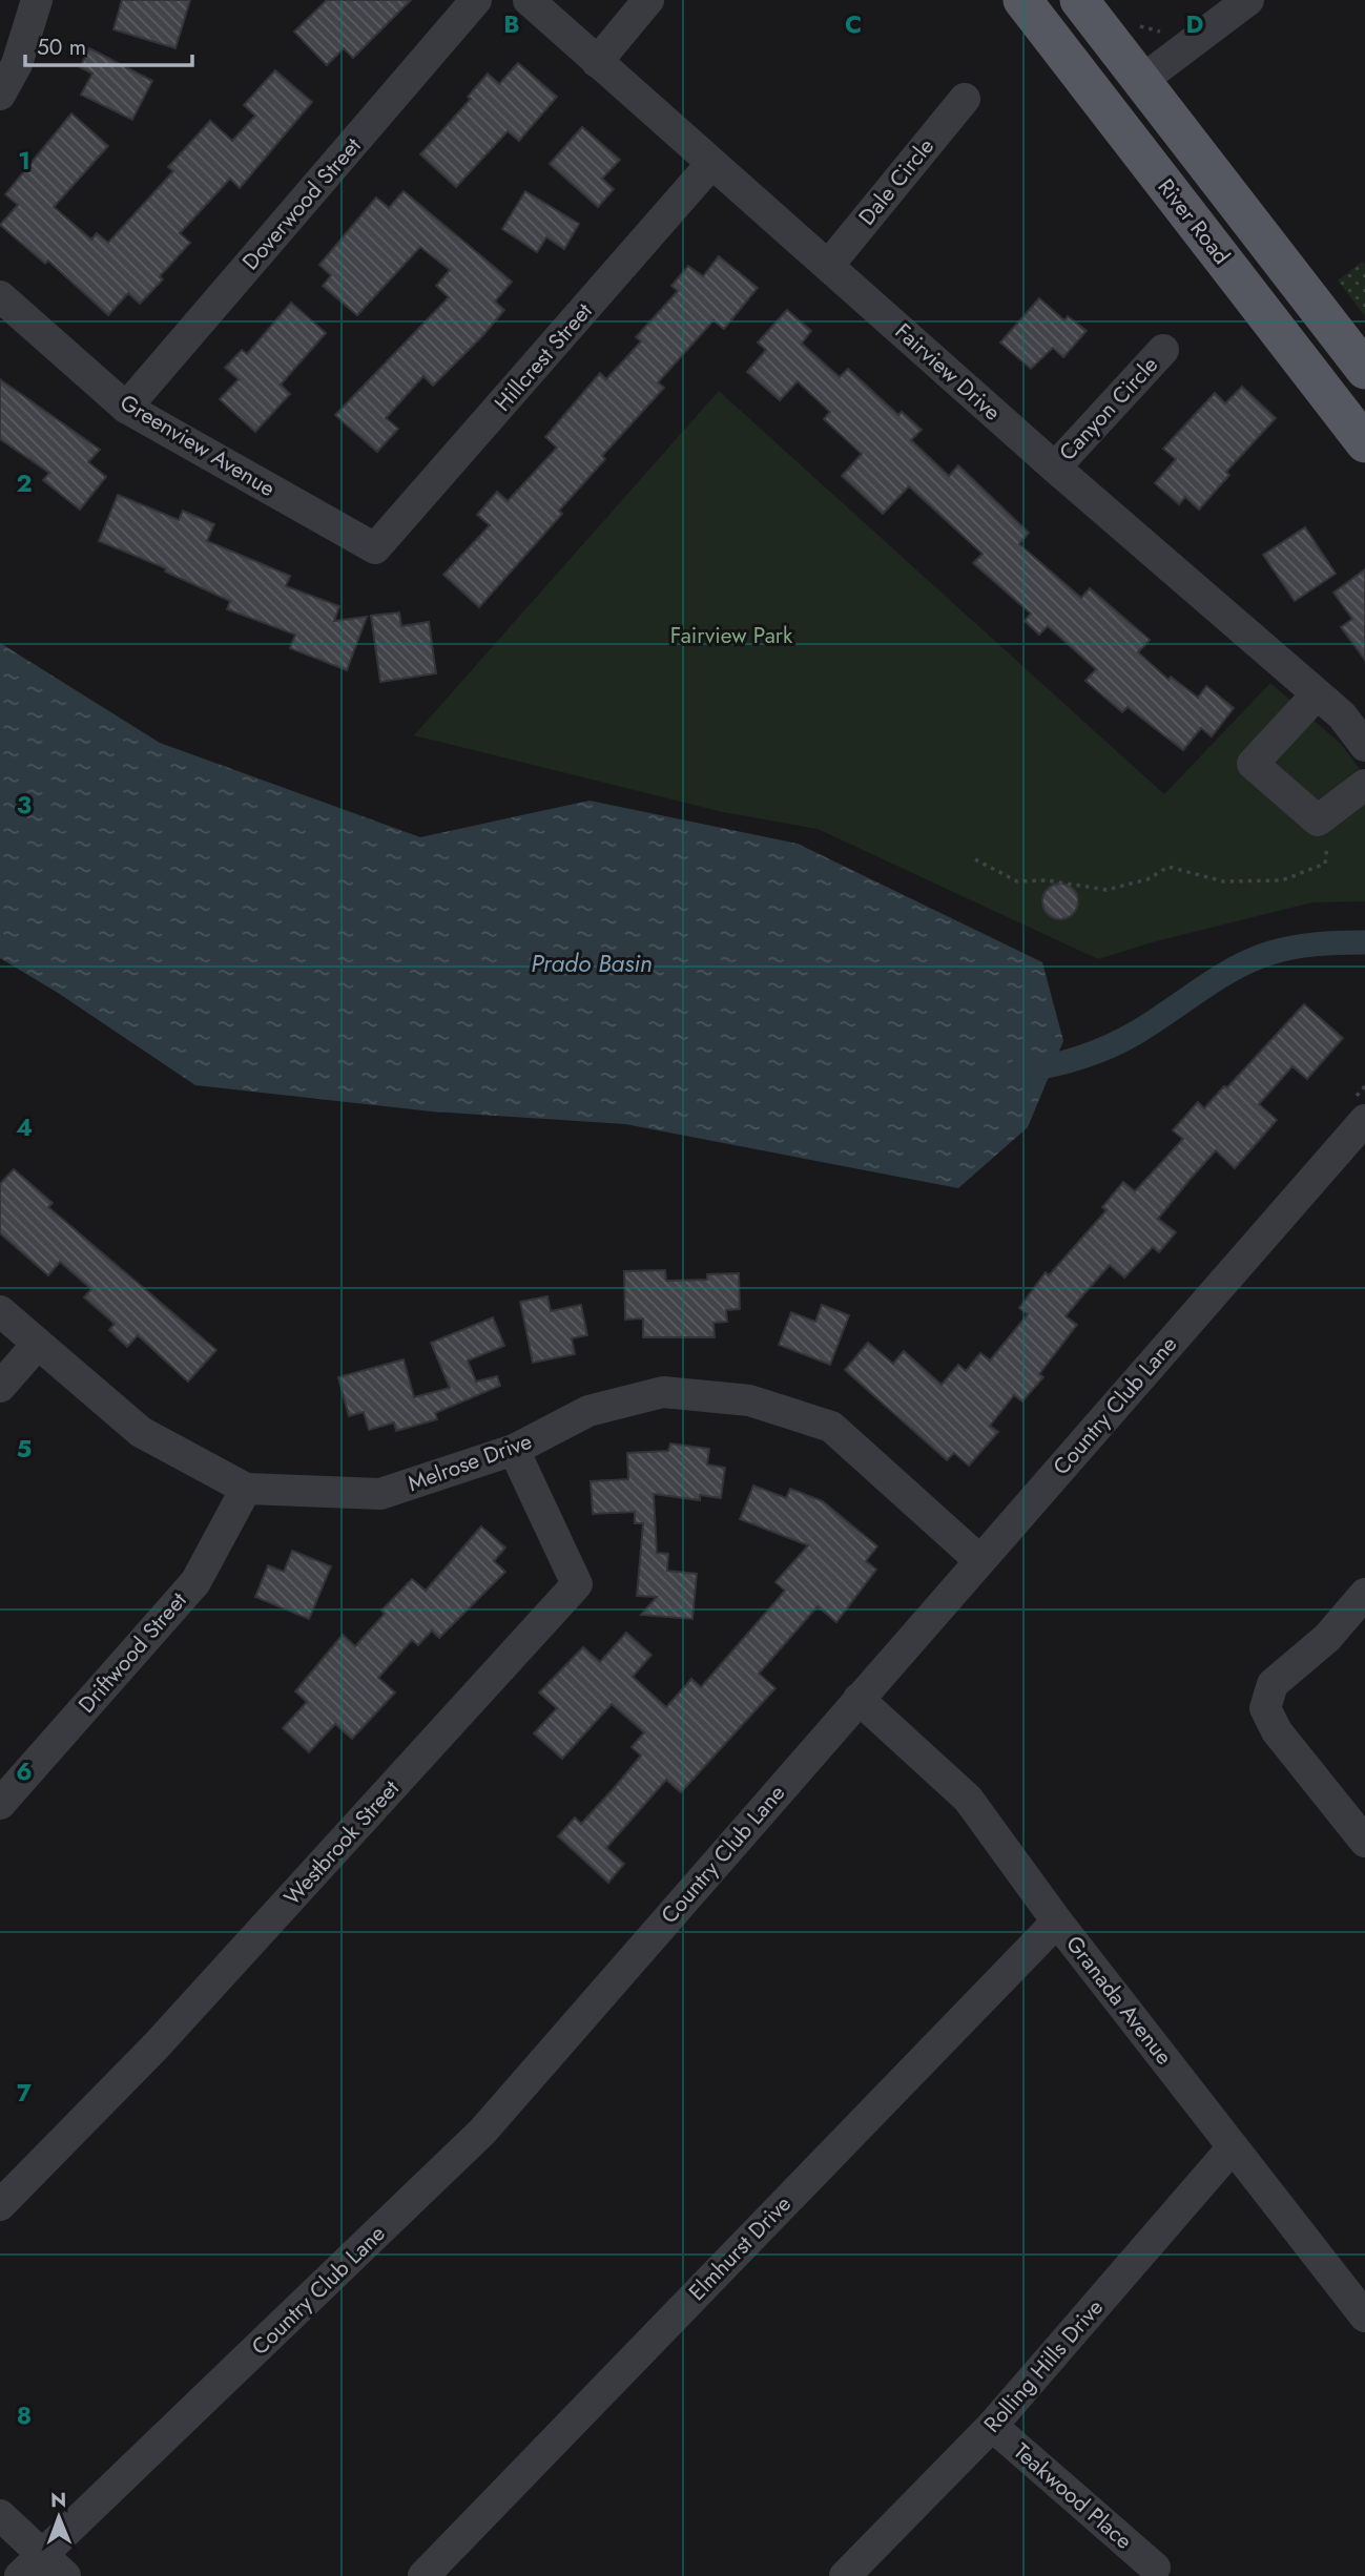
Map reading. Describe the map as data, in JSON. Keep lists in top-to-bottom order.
{
  "streets": {
    "main road": ["River Road"],
    "street": [
      "Dale Circle",
      "Doverwood Street",
      "Hillcrest Street",
      "Fairview Drive",
      "Canyon Circle",
      "Greenview Avenue",
      "Country Club Lane",
      "Melrose Drive",
      "Driftwood Street",
      "Westbrook Street",
      "Granada Avenue",
      "Elmhurst Drive",
      "Rolling Hills Drive",
      "Teakwood Place"
    ]
  },
  "crossings": [
    ["Dale Circle", "Fairview Drive"],
    ["Doverwood Street", "Greenview Avenue"],
    ["Hillcrest Street", "Fairview Drive"],
    ["Hillcrest Street", "Greenview Avenue"],
    ["Fairview Drive", "Canyon Circle"],
    ["Country Club Lane", "Melrose Drive"],
    ["Country Club Lane", "Granada Avenue"],
    ["Melrose Drive", "Driftwood Street"],
    ["Melrose Drive", "Westbrook Street"],
    ["Granada Avenue", "Elmhurst Drive"],
    ["Granada Avenue", "Rolling Hills Drive"],
    ["Rolling Hills Drive", "Teakwood Place"]
  ],
  "water": ["Prado Basin"],
  "parks": ["Fairview Park"],
  "scale_bar": "50 m",
  "north": "top",
  "grid": {
    "columns": ["B", "C", "D"],
    "rows": [
      "1",
      "2",
      "3",
      "4",
      "5",
      "6",
      "7",
      "8"
    ]
  }
}
